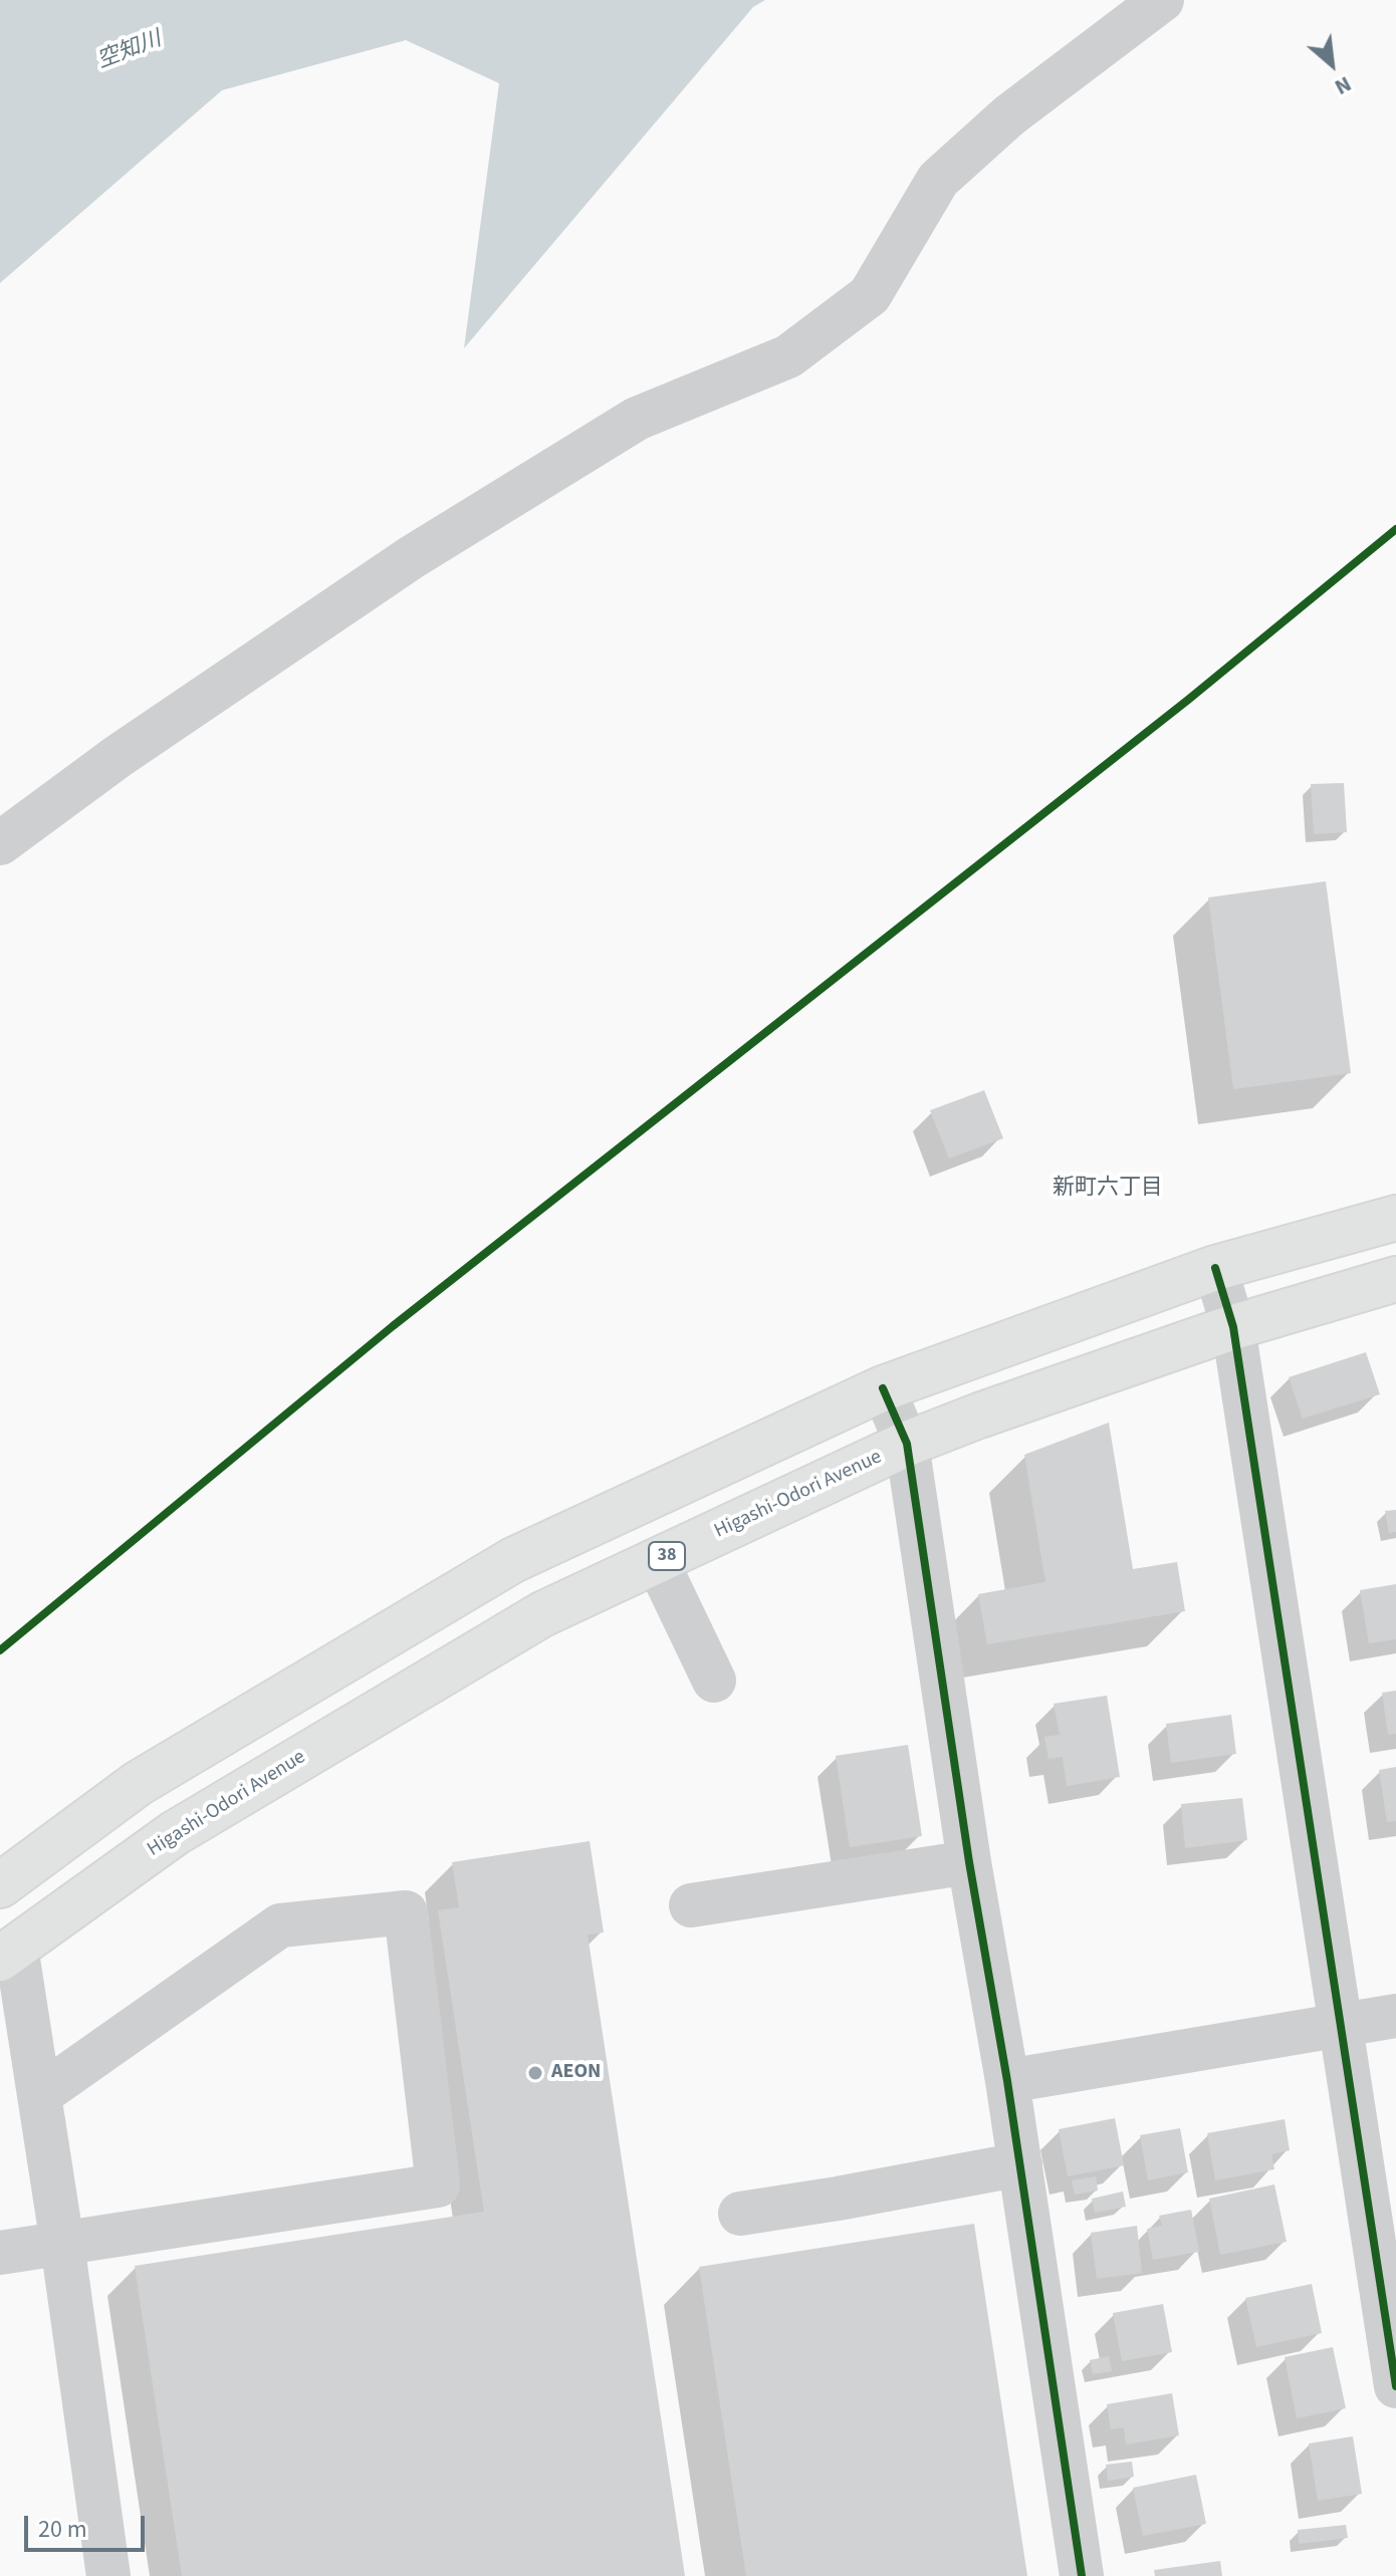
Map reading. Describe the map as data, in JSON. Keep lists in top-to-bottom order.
{
  "streets": {
    "highway": ["Higashi-Odori Avenue", "38"]
  },
  "districts": ["新町六丁目"],
  "water": ["空知川"],
  "places": ["AEON"],
  "scale_bar": "20 m",
  "north": "bottom right"
}
